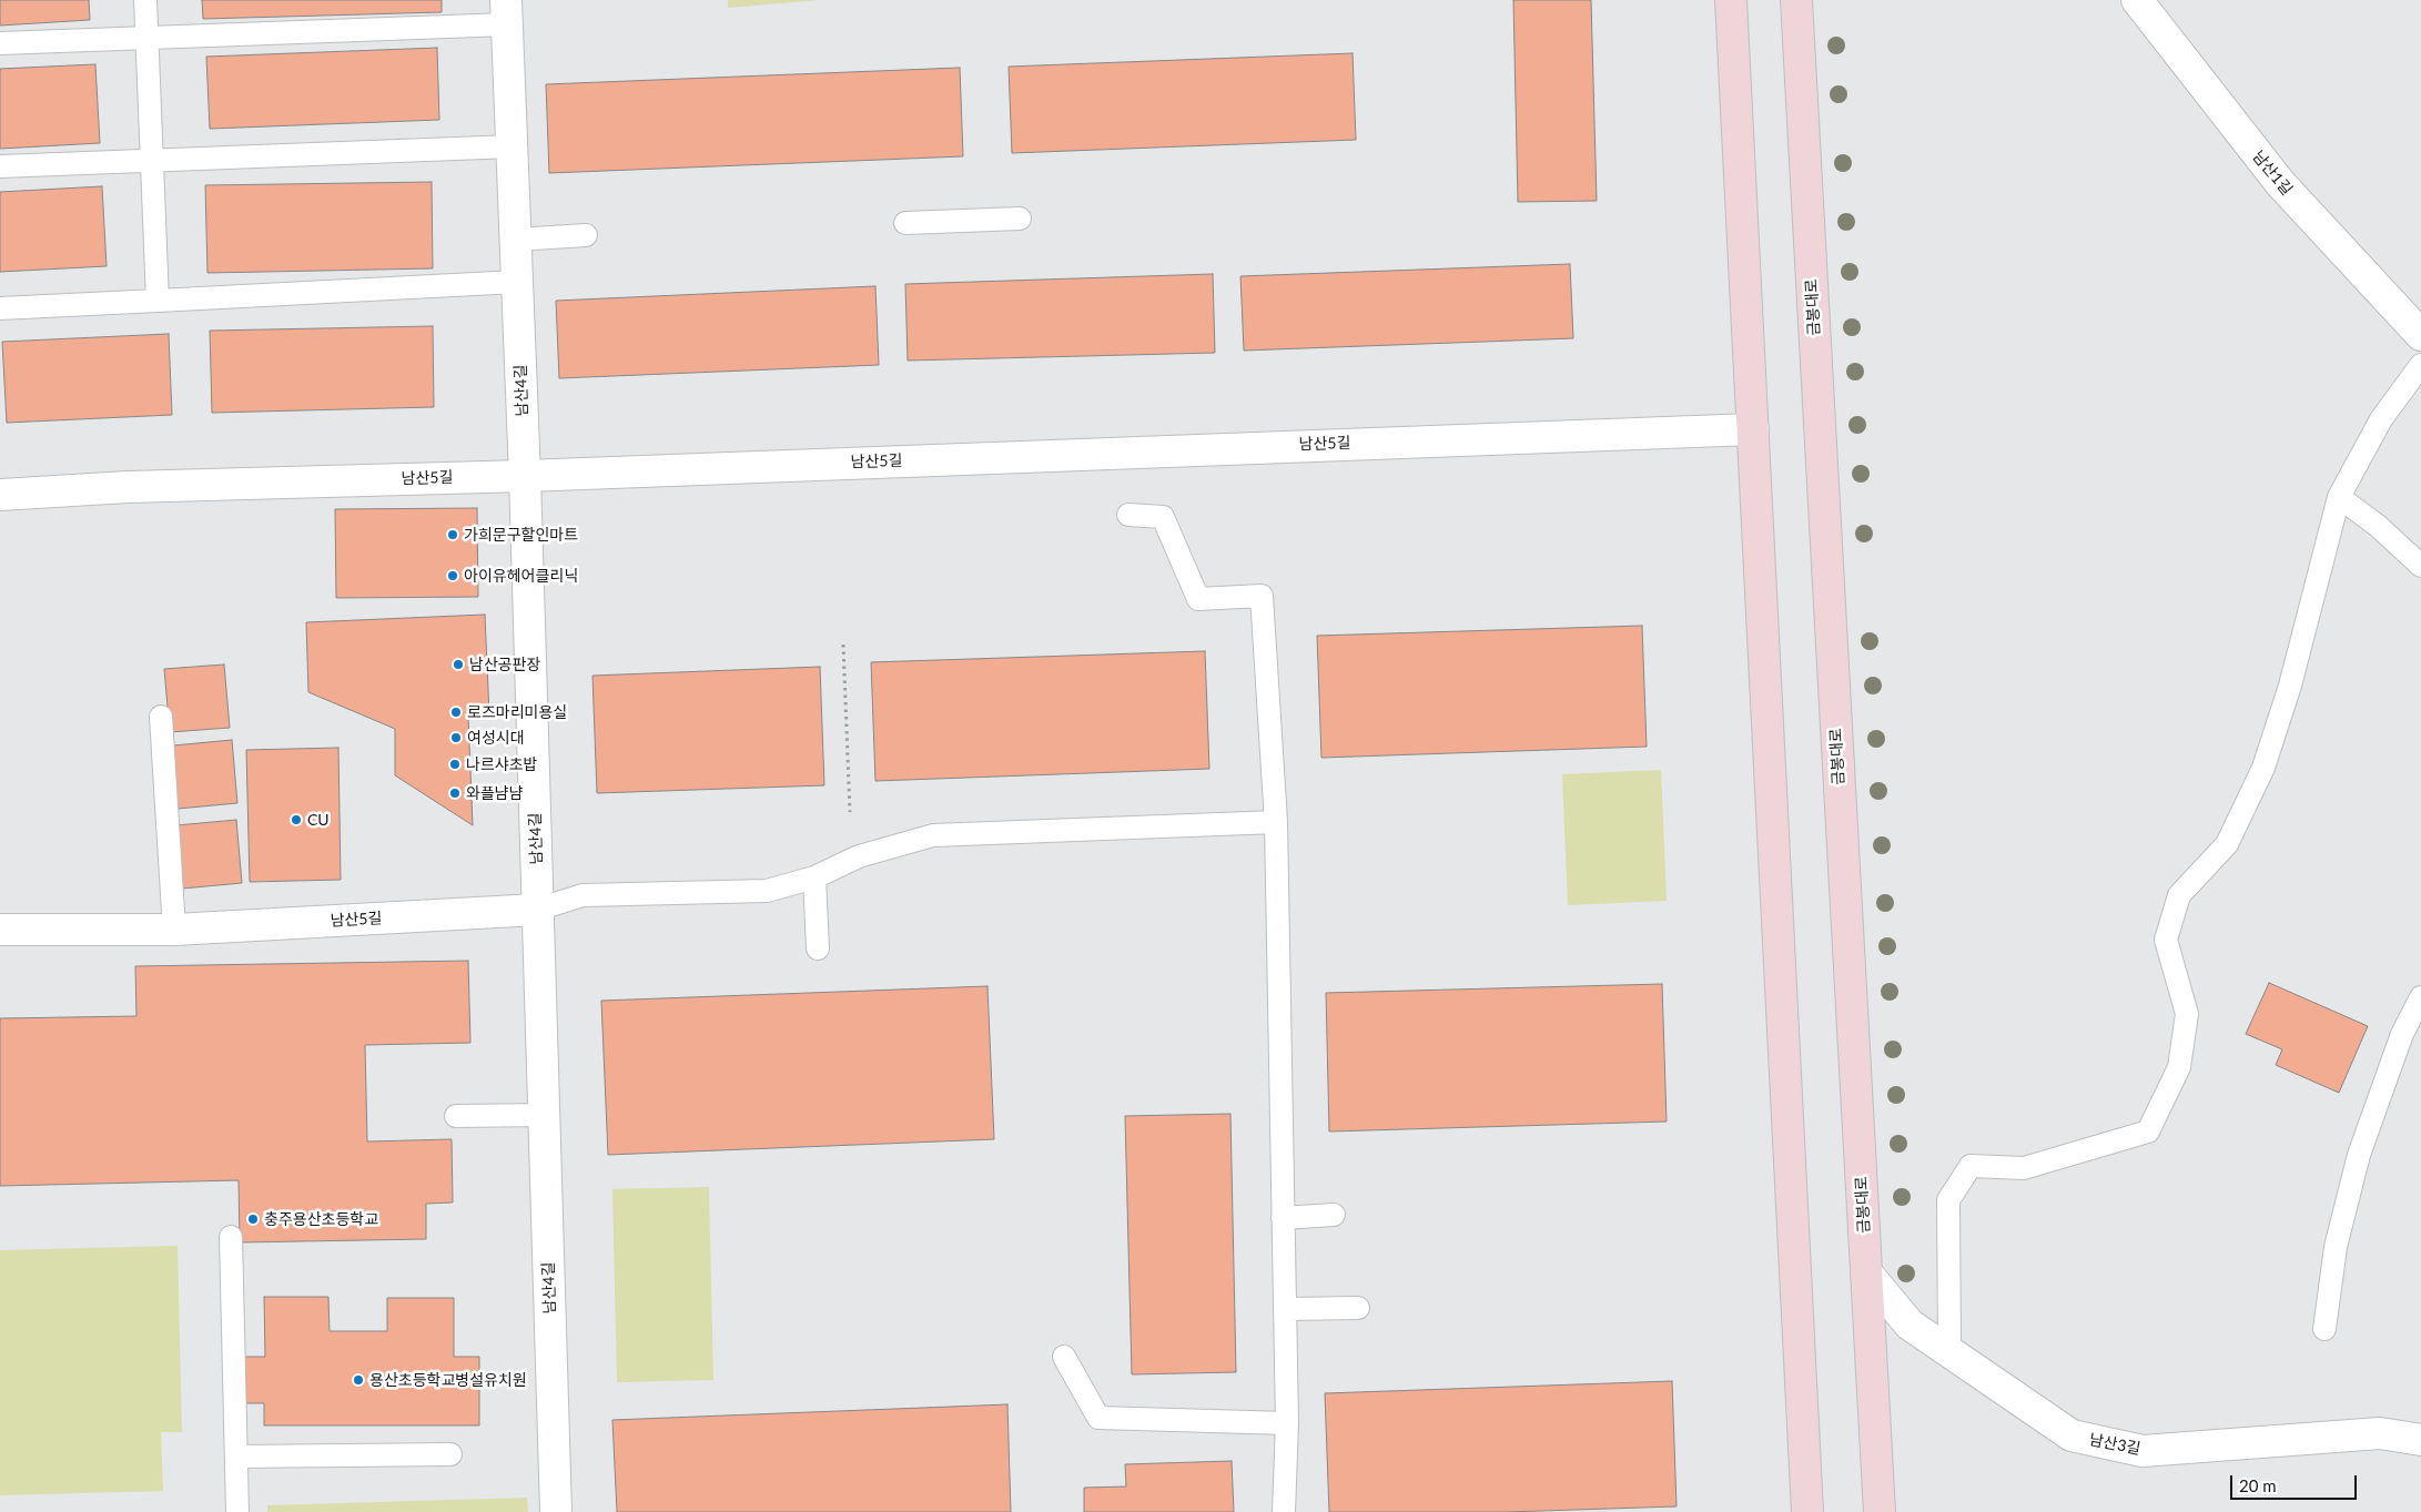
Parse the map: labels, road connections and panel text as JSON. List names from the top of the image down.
{
  "streets": {
    "street": [
      "남산1길",
      "금봉대로",
      "남산4길",
      "남산5길",
      "남산3길"
    ]
  },
  "crossings": [
    ["금봉대로", "남산3길"],
    ["남산4길", "남산5길"]
  ],
  "places": [
    "가희문구할인마트",
    "아이유헤어클리닉",
    "남산공판장",
    "로즈마리미용실",
    "여성시대",
    "나르샤초밥",
    "와플냠냠",
    "CU",
    "충주용산초등학교",
    "용산초등학교병설유치원"
  ],
  "scale_bar": "20 m"
}
